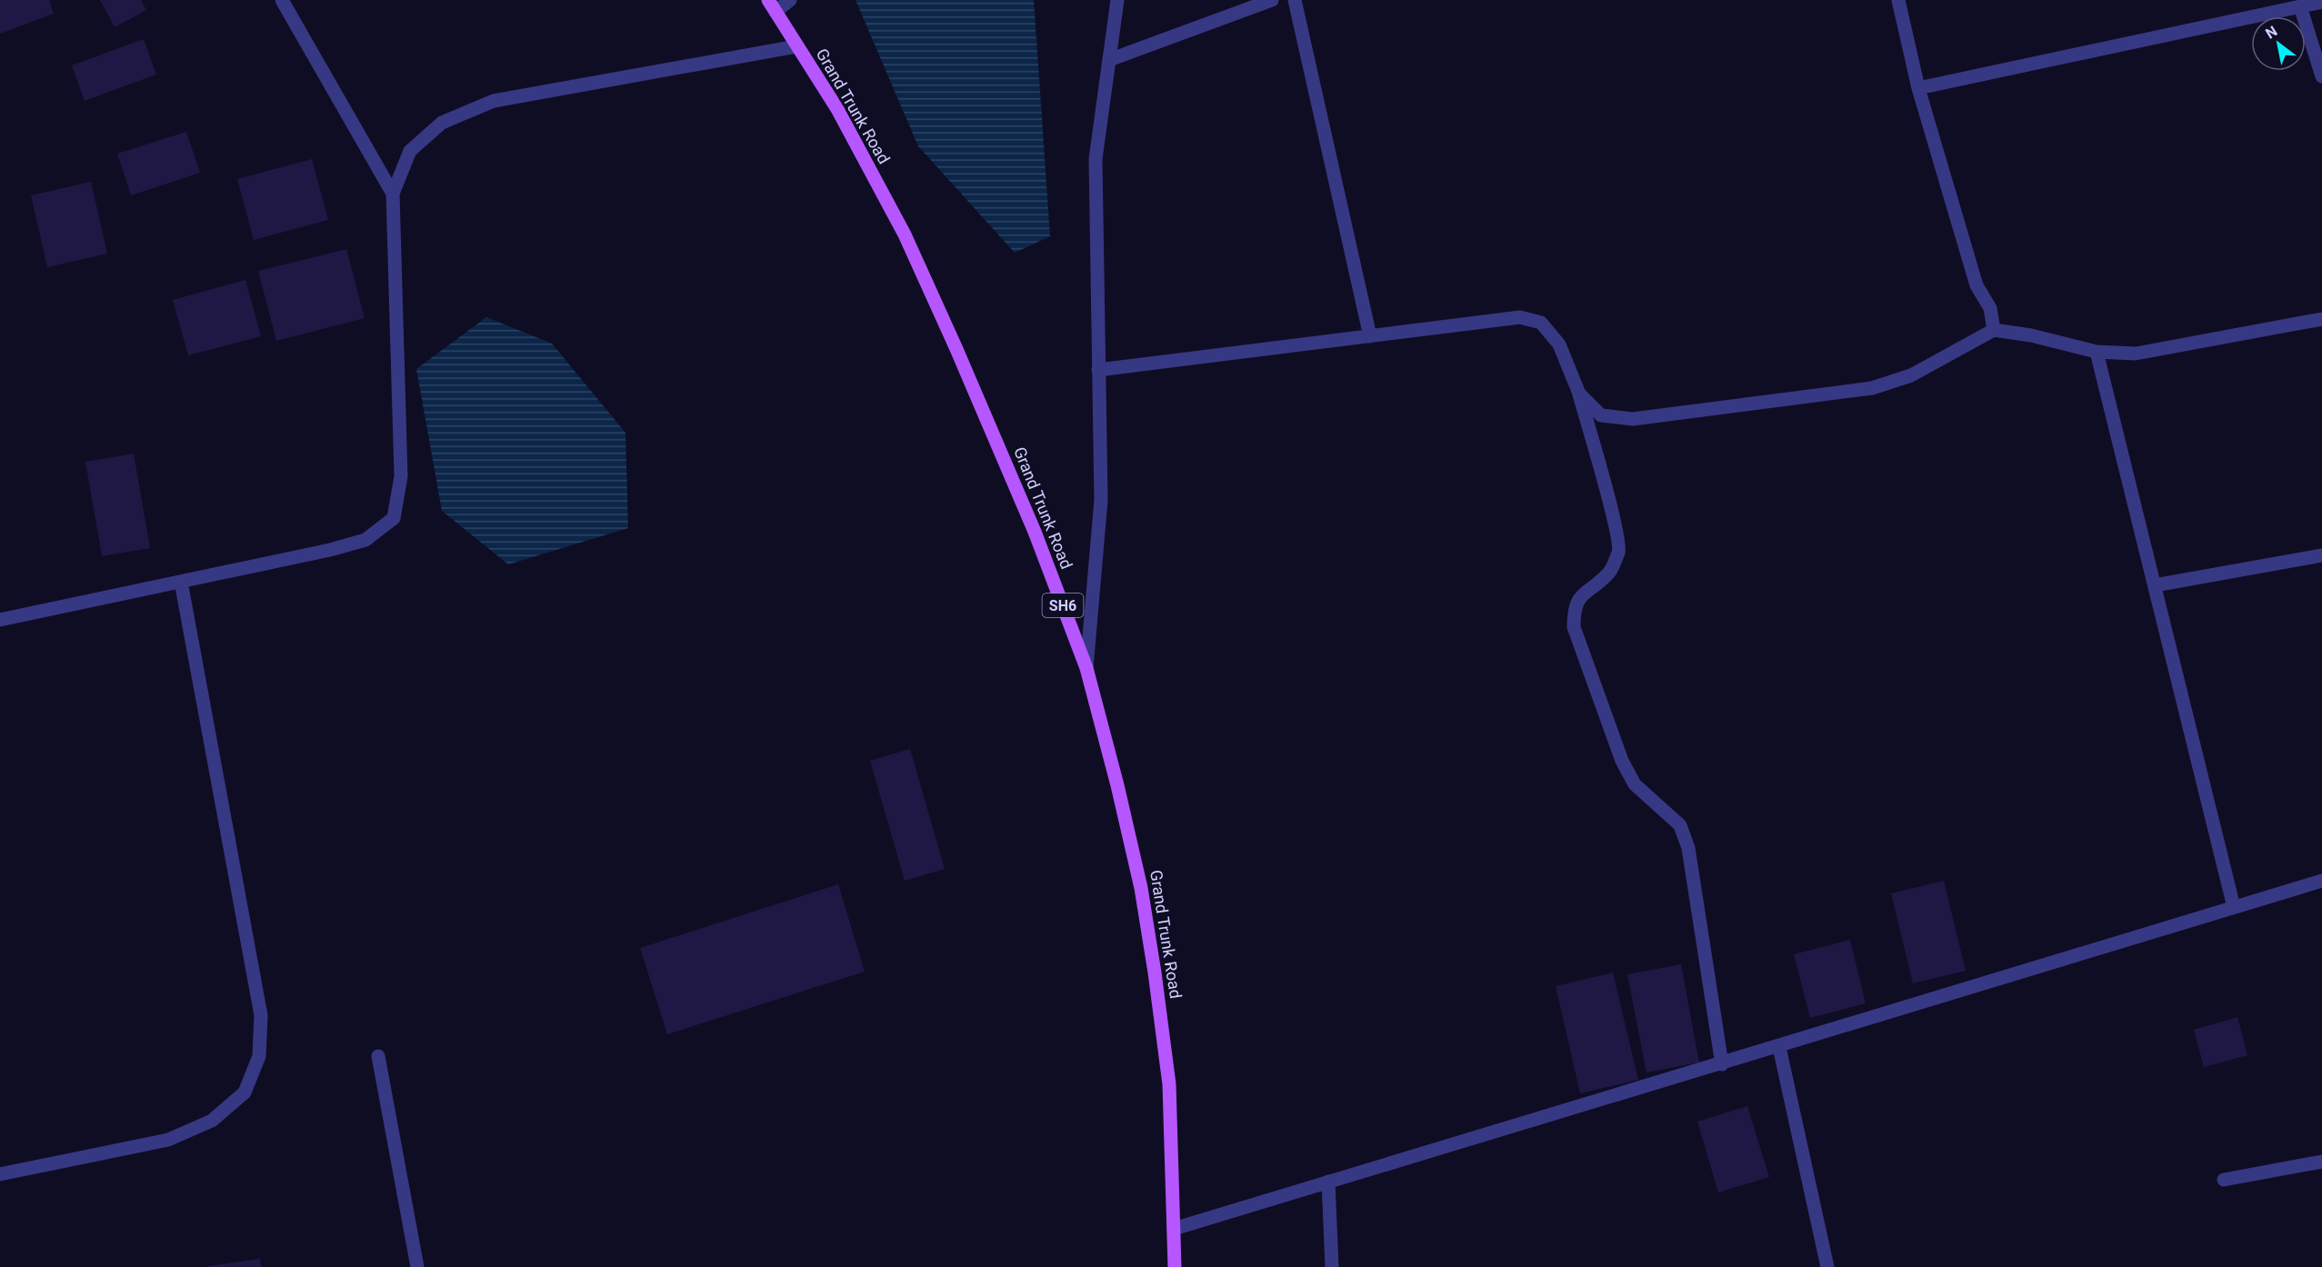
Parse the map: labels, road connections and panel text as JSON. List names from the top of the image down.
{
  "streets": {
    "main road": ["Grand Trunk Road", "SH6"]
  },
  "north": "top left"
}
